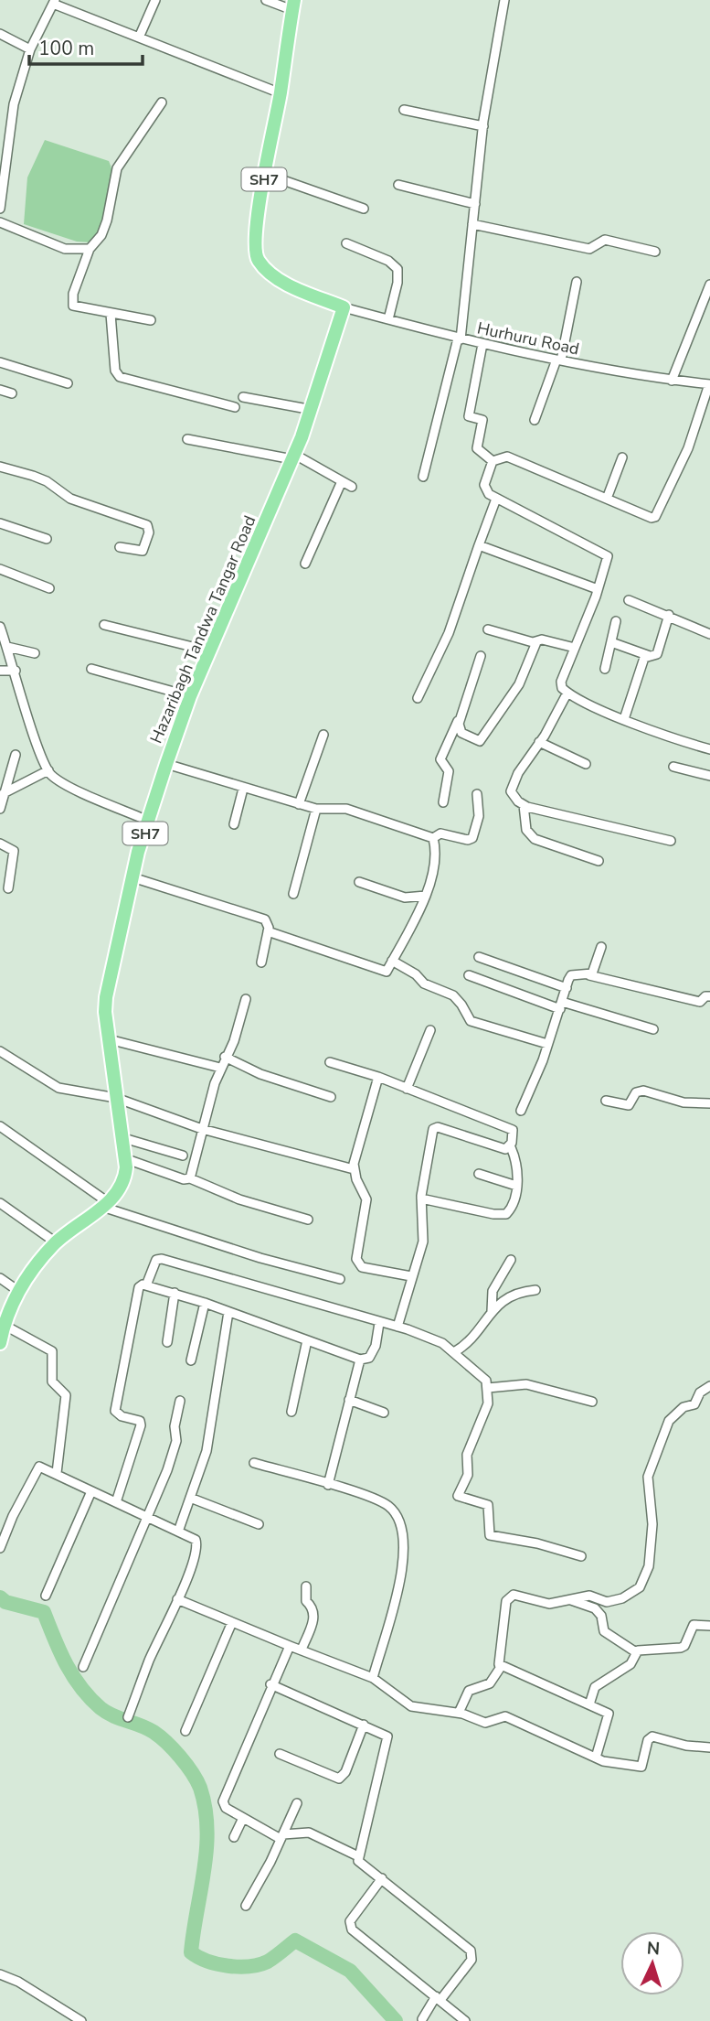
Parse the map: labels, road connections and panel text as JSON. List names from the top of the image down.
{
  "streets": {
    "main road": ["SH7", "Hazaribagh Tandwa Tangar Road"],
    "street": ["Hurhuru Road"]
  },
  "crossings": [
    ["SH7", "Hurhuru Road"],
    ["SH7", "Hazaribagh Tandwa Tangar Road"],
    ["Hurhuru Road", "Hazaribagh Tandwa Tangar Road"]
  ],
  "scale_bar": "100 m",
  "north": "top"
}
